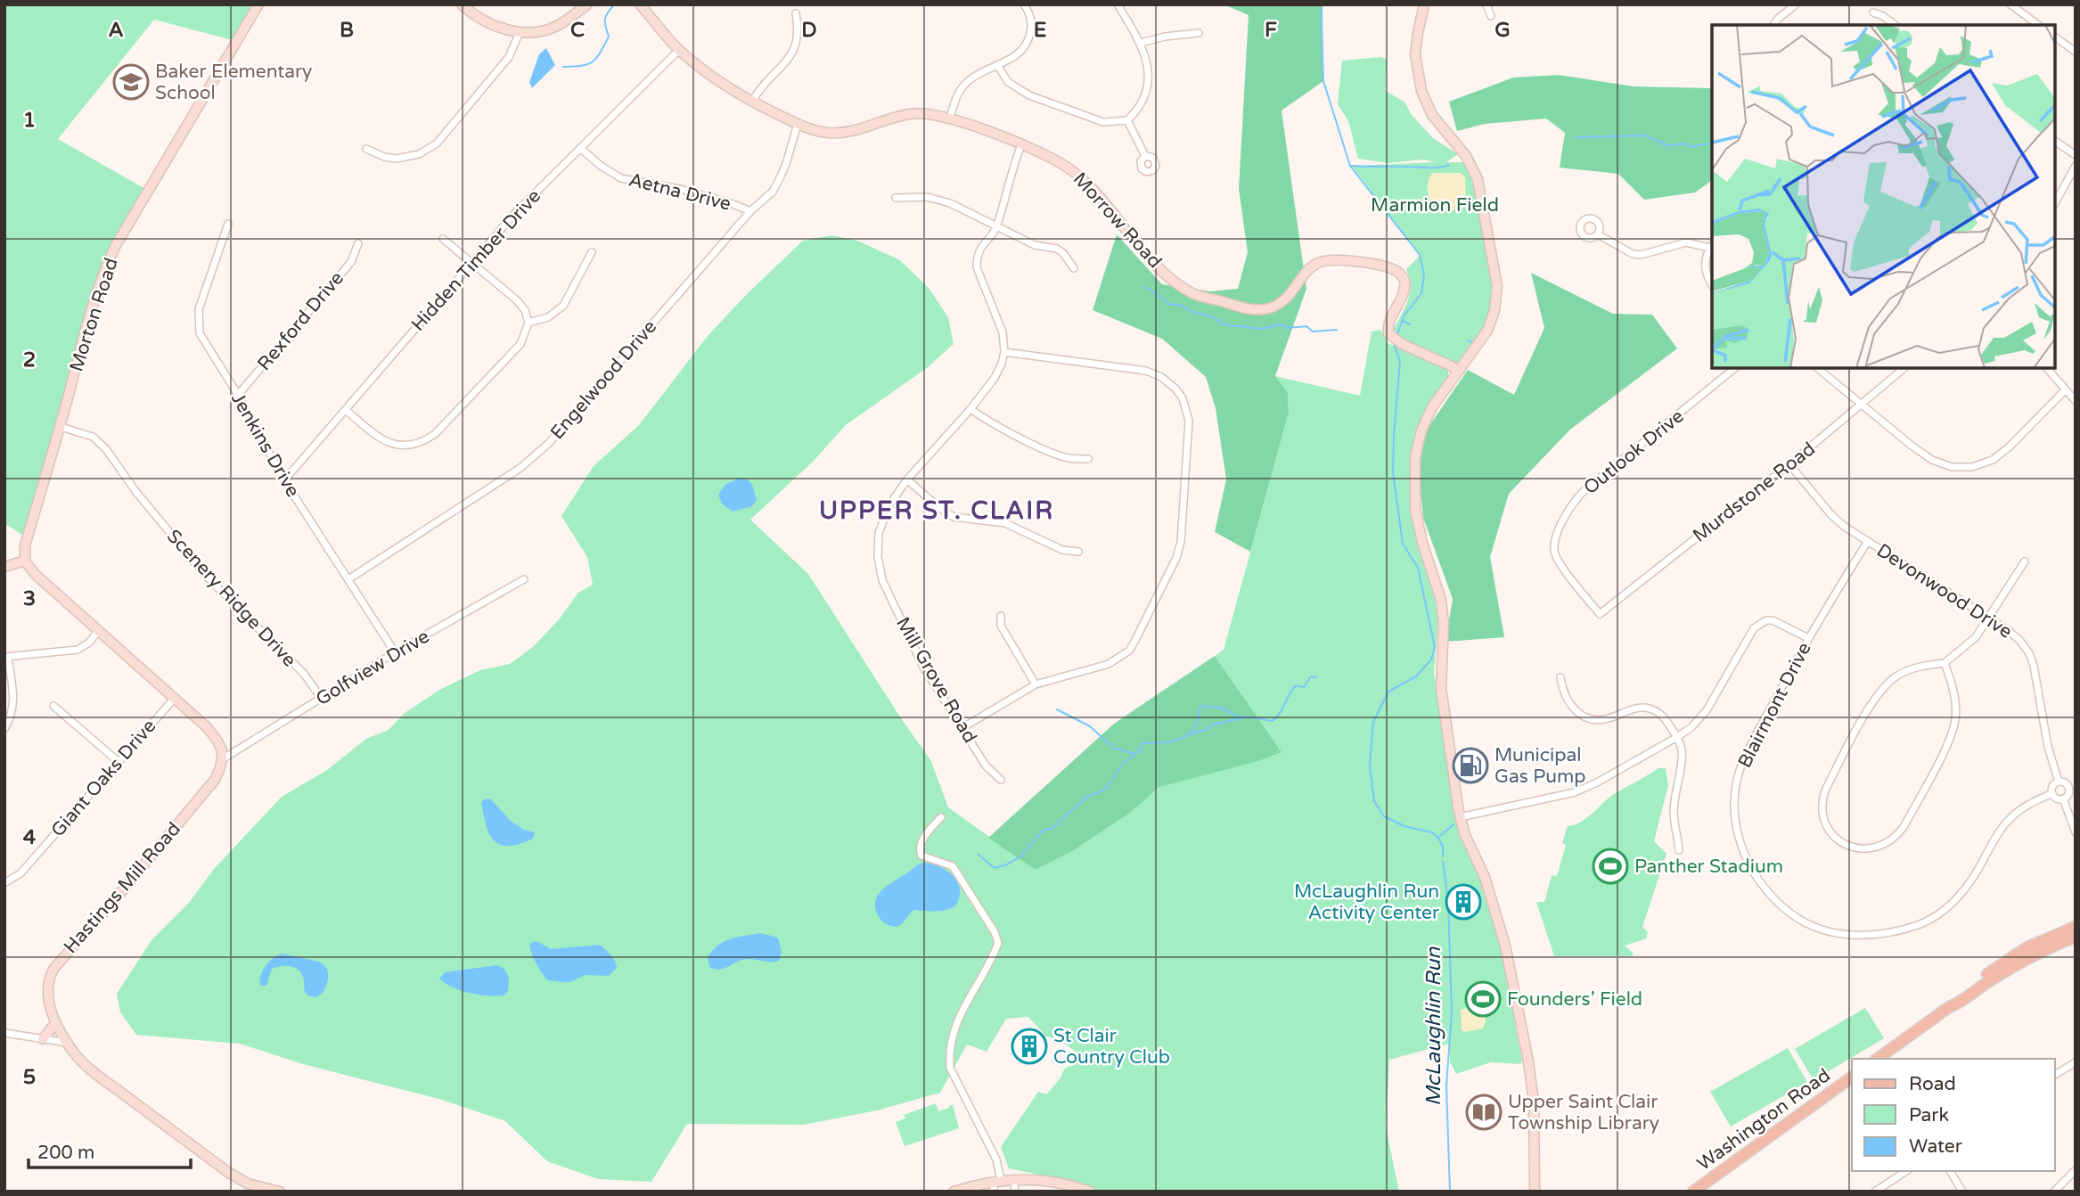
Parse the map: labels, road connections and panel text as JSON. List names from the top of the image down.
{
  "streets": {
    "main road": ["Washington Road"],
    "street": [
      "Aetna Drive",
      "Morrow Road",
      "Hidden Timber Drive",
      "Morton Road",
      "Rexford Drive",
      "Engelwood Drive",
      "Jenkins Drive",
      "Outlook Drive",
      "Murdstone Road",
      "Devonwood Drive",
      "Scenery Ridge Drive",
      "Golfview Drive",
      "Mill Grove Road",
      "Blairmont Drive",
      "Giant Oaks Drive",
      "Hastings Mill Road"
    ]
  },
  "crossings": [
    ["Aetna Drive", "Hidden Timber Drive"],
    ["Aetna Drive", "Engelwood Drive"],
    ["Morrow Road", "Hidden Timber Drive"],
    ["Morrow Road", "Engelwood Drive"],
    ["Hidden Timber Drive", "Jenkins Drive"],
    ["Morton Road", "Scenery Ridge Drive"],
    ["Rexford Drive", "Jenkins Drive"],
    ["Engelwood Drive", "Jenkins Drive"],
    ["Jenkins Drive", "Golfview Drive"],
    ["Outlook Drive", "Murdstone Road"],
    ["Murdstone Road", "Devonwood Drive"],
    ["Devonwood Drive", "Blairmont Drive"],
    ["Scenery Ridge Drive", "Golfview Drive"],
    ["Golfview Drive", "Hastings Mill Road"]
  ],
  "districts": ["UPPER ST. CLAIR"],
  "water": ["McLaughlin Run"],
  "parks": ["Marmion Field"],
  "places": {
    "school or university": ["Baker Elementary School"],
    "fuel station": ["Municipal Gas Pump"],
    "sports": ["Panther Stadium", "Founders’ Field"],
    "building": ["McLaughlin Run Activity Center", "St Clair Country Club"],
    "library": ["Upper Saint Clair Township Library"]
  },
  "legend": ["Road", "Park", "Water"],
  "scale_bar": "200 m",
  "grid": {
    "columns": [
      "A",
      "B",
      "C",
      "D",
      "E",
      "F",
      "G"
    ],
    "rows": [
      "1",
      "2",
      "3",
      "4",
      "5"
    ]
  }
}
